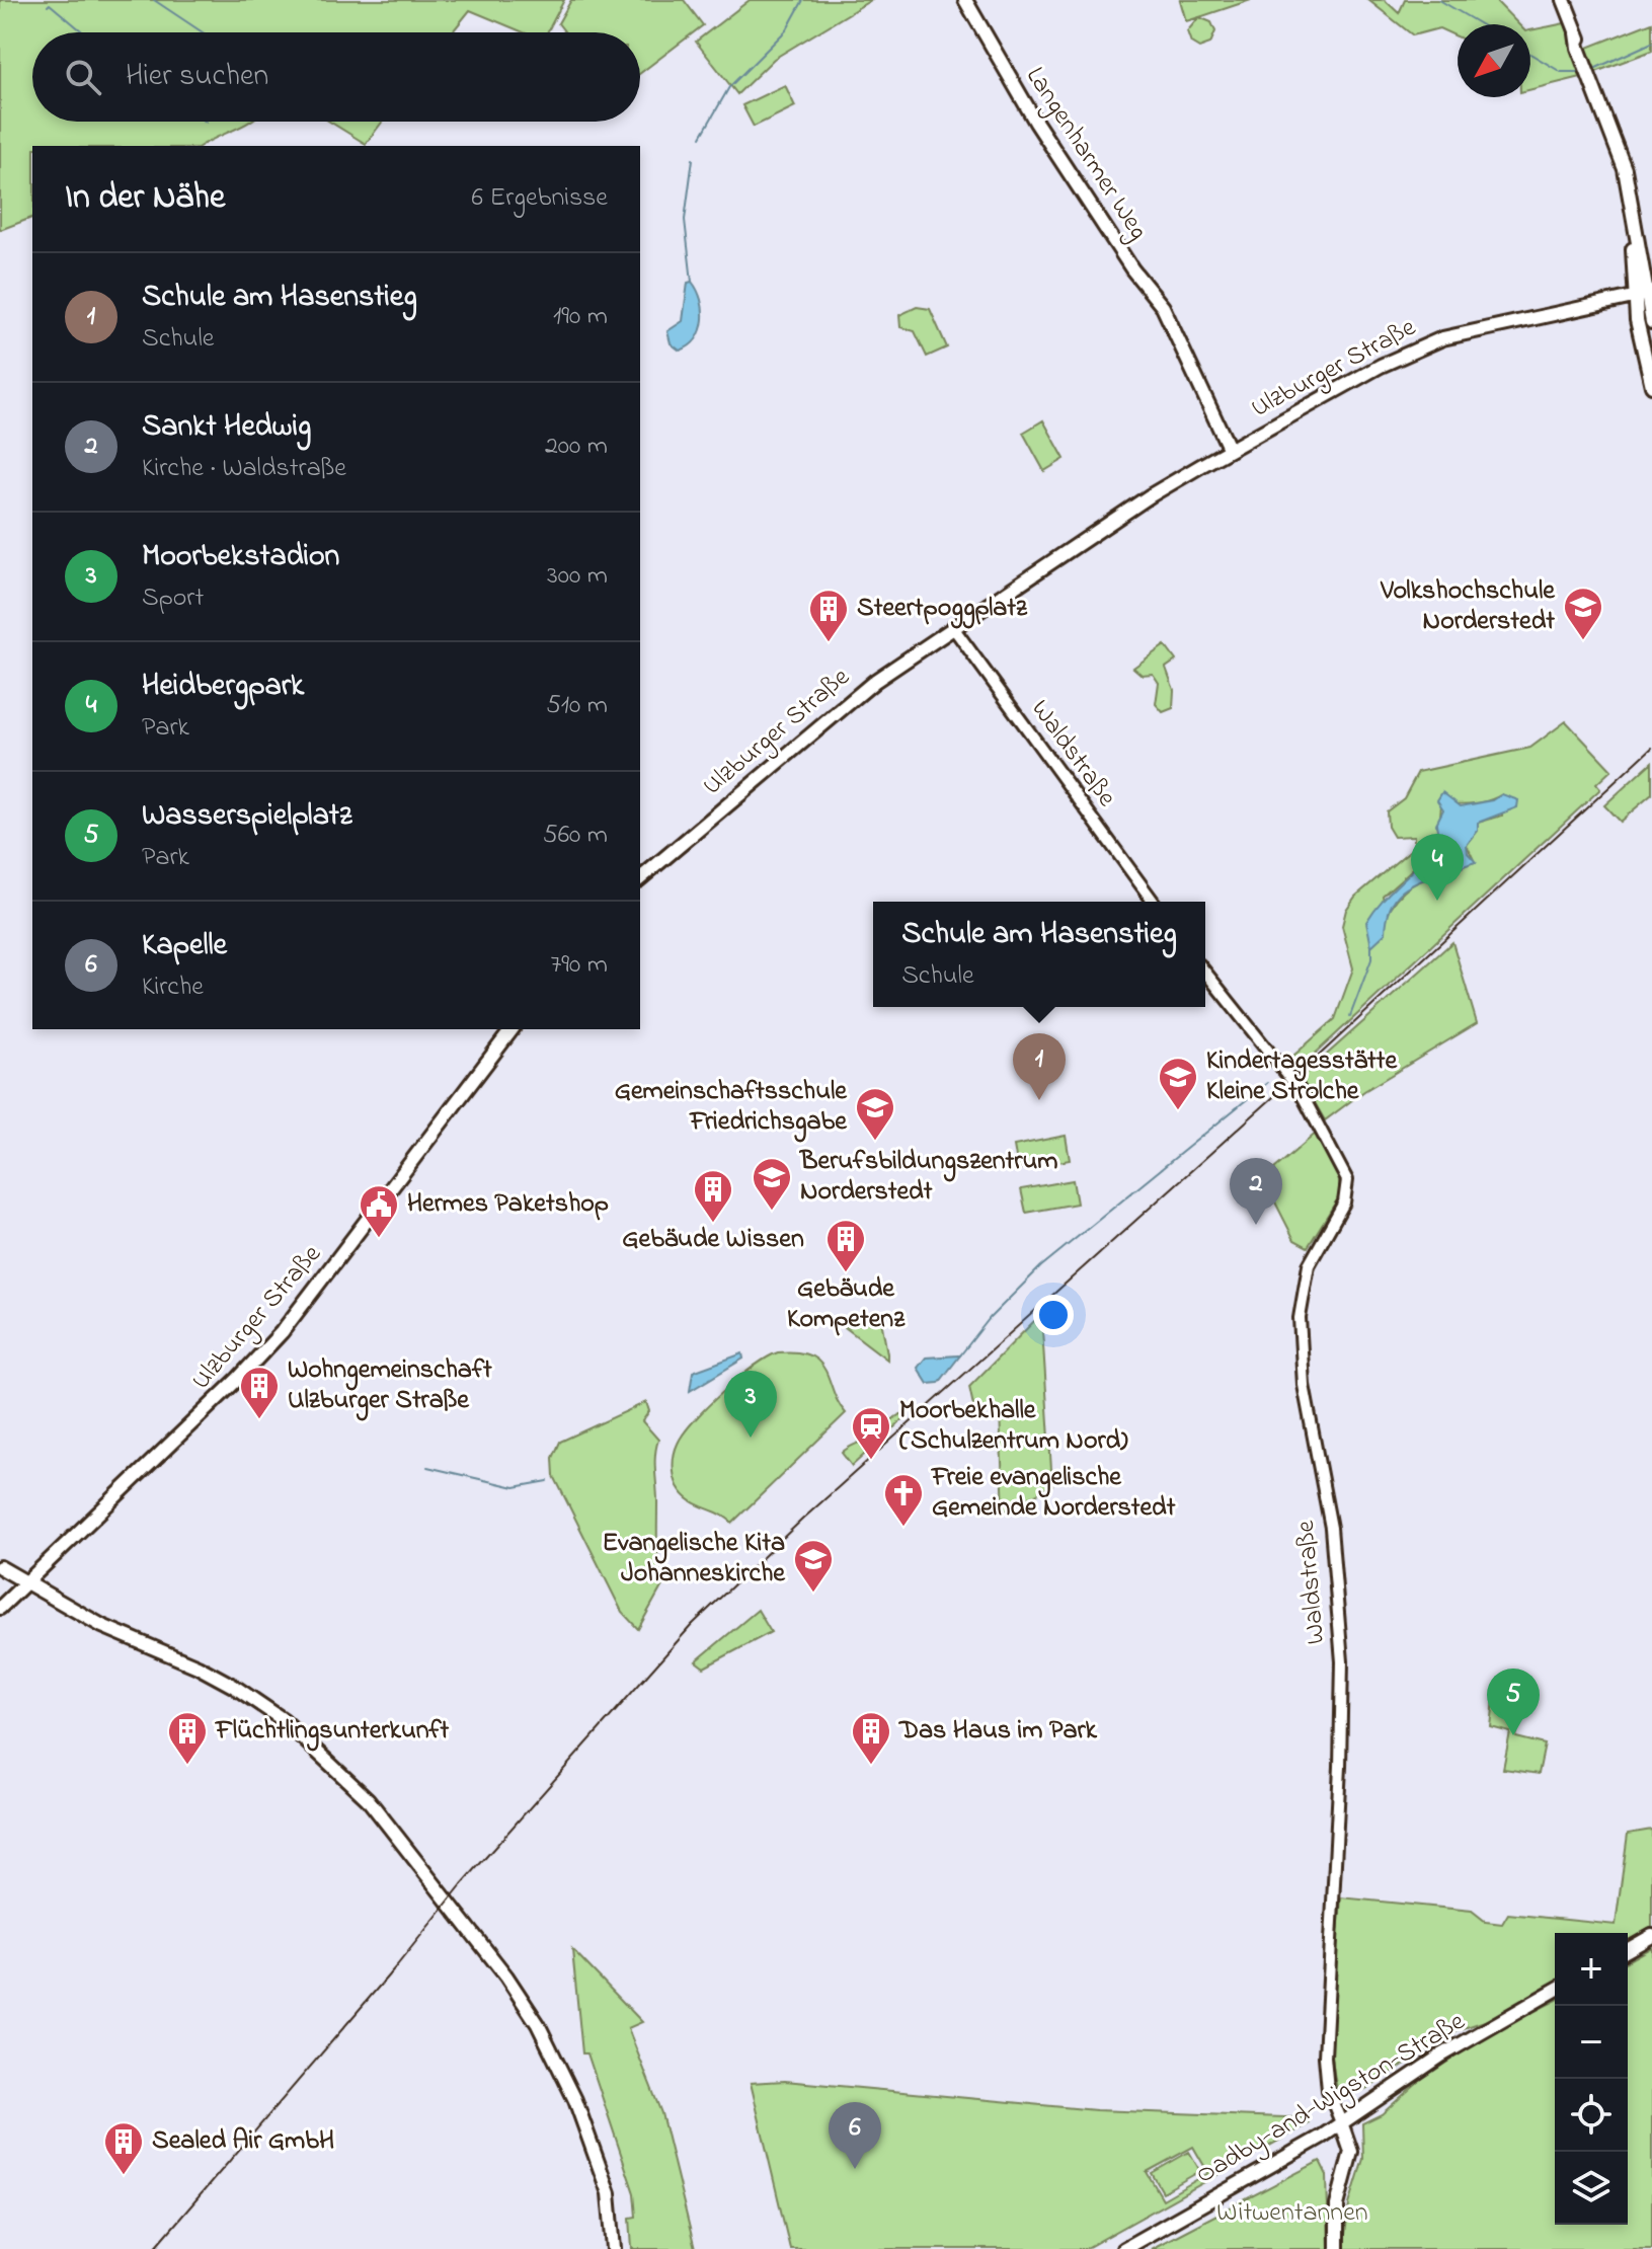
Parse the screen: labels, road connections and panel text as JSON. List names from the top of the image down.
{
  "streets": {
    "main road": [
      "Langenharmer Weg",
      "Ulzburger Straße",
      "Waldstraße",
      "Oadby-and-Wigston-Straße"
    ]
  },
  "crossings": [
    ["Langenharmer Weg", "Ulzburger Straße"],
    ["Ulzburger Straße", "Waldstraße"],
    ["Waldstraße", "Oadby-and-Wigston-Straße"]
  ],
  "parks": ["Witwentannen"],
  "places": {
    "school or university": [
      "Volkshochschule Norderstedt",
      "Kindertagesstätte Kleine Strolche",
      "Gemeinschaftsschule Friedrichsgabe",
      "Berufsbildungszentrum Norderstedt",
      "Evangelische Kita Johanneskirche"
    ],
    "building": [
      "Steertpoggplatz",
      "Gebäude Wissen",
      "Gebäude Kompetenz",
      "Wohngemeinschaft Ulzburger Straße",
      "Flüchtlingsunterkunft",
      "Das Haus im Park",
      "Sealed Air GmbH"
    ],
    "public building": ["Hermes Paketshop"],
    "station": ["Moorbekhalle (Schulzentrum Nord)"],
    "church": ["Freie evangelische Gemeinde Norderstedt"]
  },
  "north": "bottom left",
  "page": {
    "search": "Hier suchen",
    "heading": ["In der Nähe", "6 Ergebnisse"],
    "list": [
      {
        "mark": "1",
        "name": "Schule am Hasenstieg",
        "note": "Schule",
        "value": "190 m"
      },
      {
        "mark": "2",
        "name": "Sankt Hedwig",
        "note": "Kirche · Waldstraße",
        "value": "200 m"
      },
      {
        "mark": "3",
        "name": "Moorbekstadion",
        "note": "Sport",
        "value": "300 m"
      },
      {
        "mark": "4",
        "name": "Heidbergpark",
        "note": "Park",
        "value": "510 m"
      },
      {
        "mark": "5",
        "name": "Wasserspielplatz",
        "note": "Park",
        "value": "560 m"
      },
      {
        "mark": "6",
        "name": "Kapelle",
        "note": "Kirche",
        "value": "790 m"
      }
    ],
    "pins": [
      "4",
      "1",
      "2",
      "3",
      "5",
      "6"
    ],
    "popup": ["Schule am Hasenstieg", "Schule"],
    "map_buttons": ["+", "−"]
  }
}
